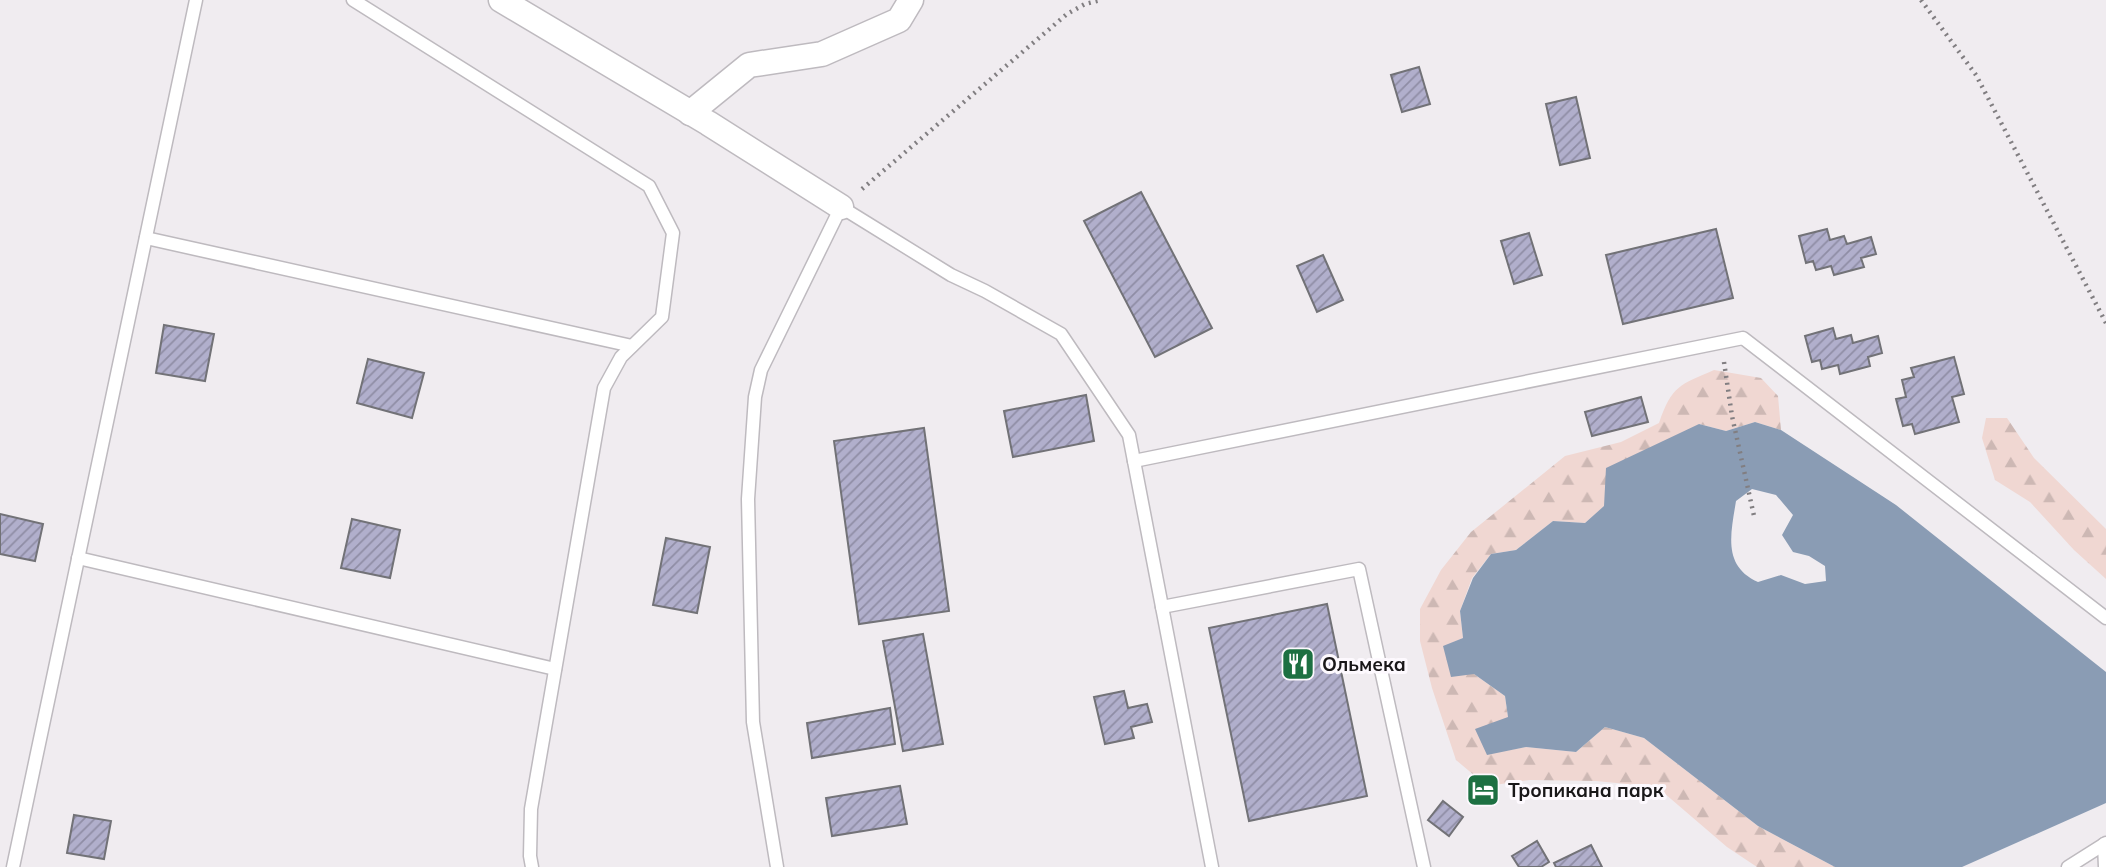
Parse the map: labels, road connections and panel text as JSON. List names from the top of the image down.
{
  "places": {
    "restaurant": ["Ольмека"],
    "hotel": ["Тропикана парк"]
  }
}
